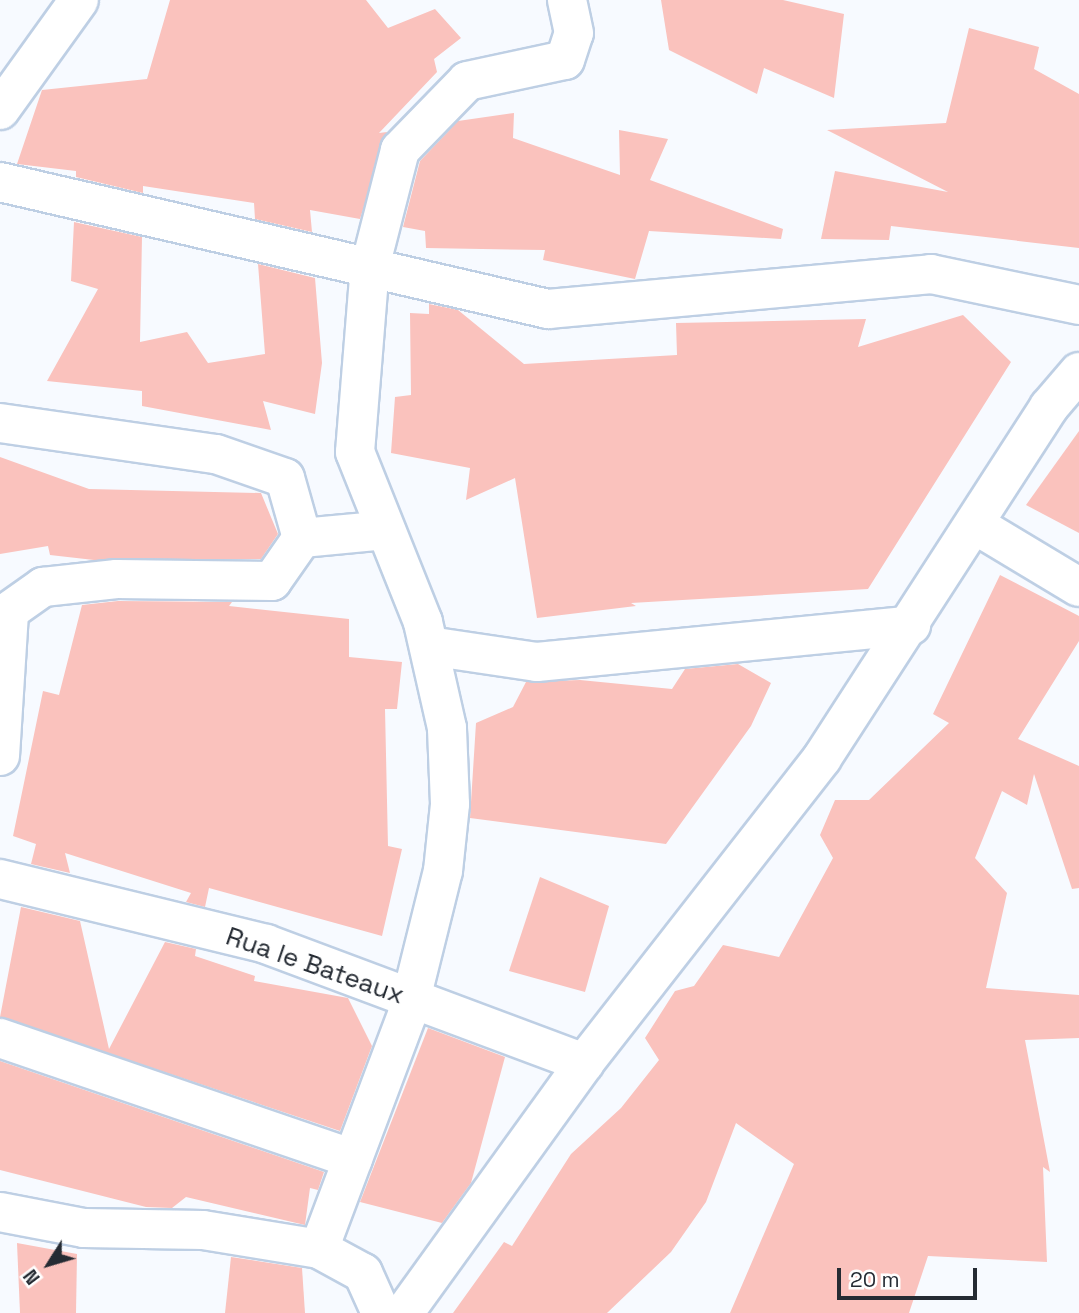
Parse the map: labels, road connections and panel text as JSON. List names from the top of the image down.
{
  "streets": {
    "street": ["Rua le Bateaux"]
  },
  "scale_bar": "20 m",
  "north": "bottom left"
}
